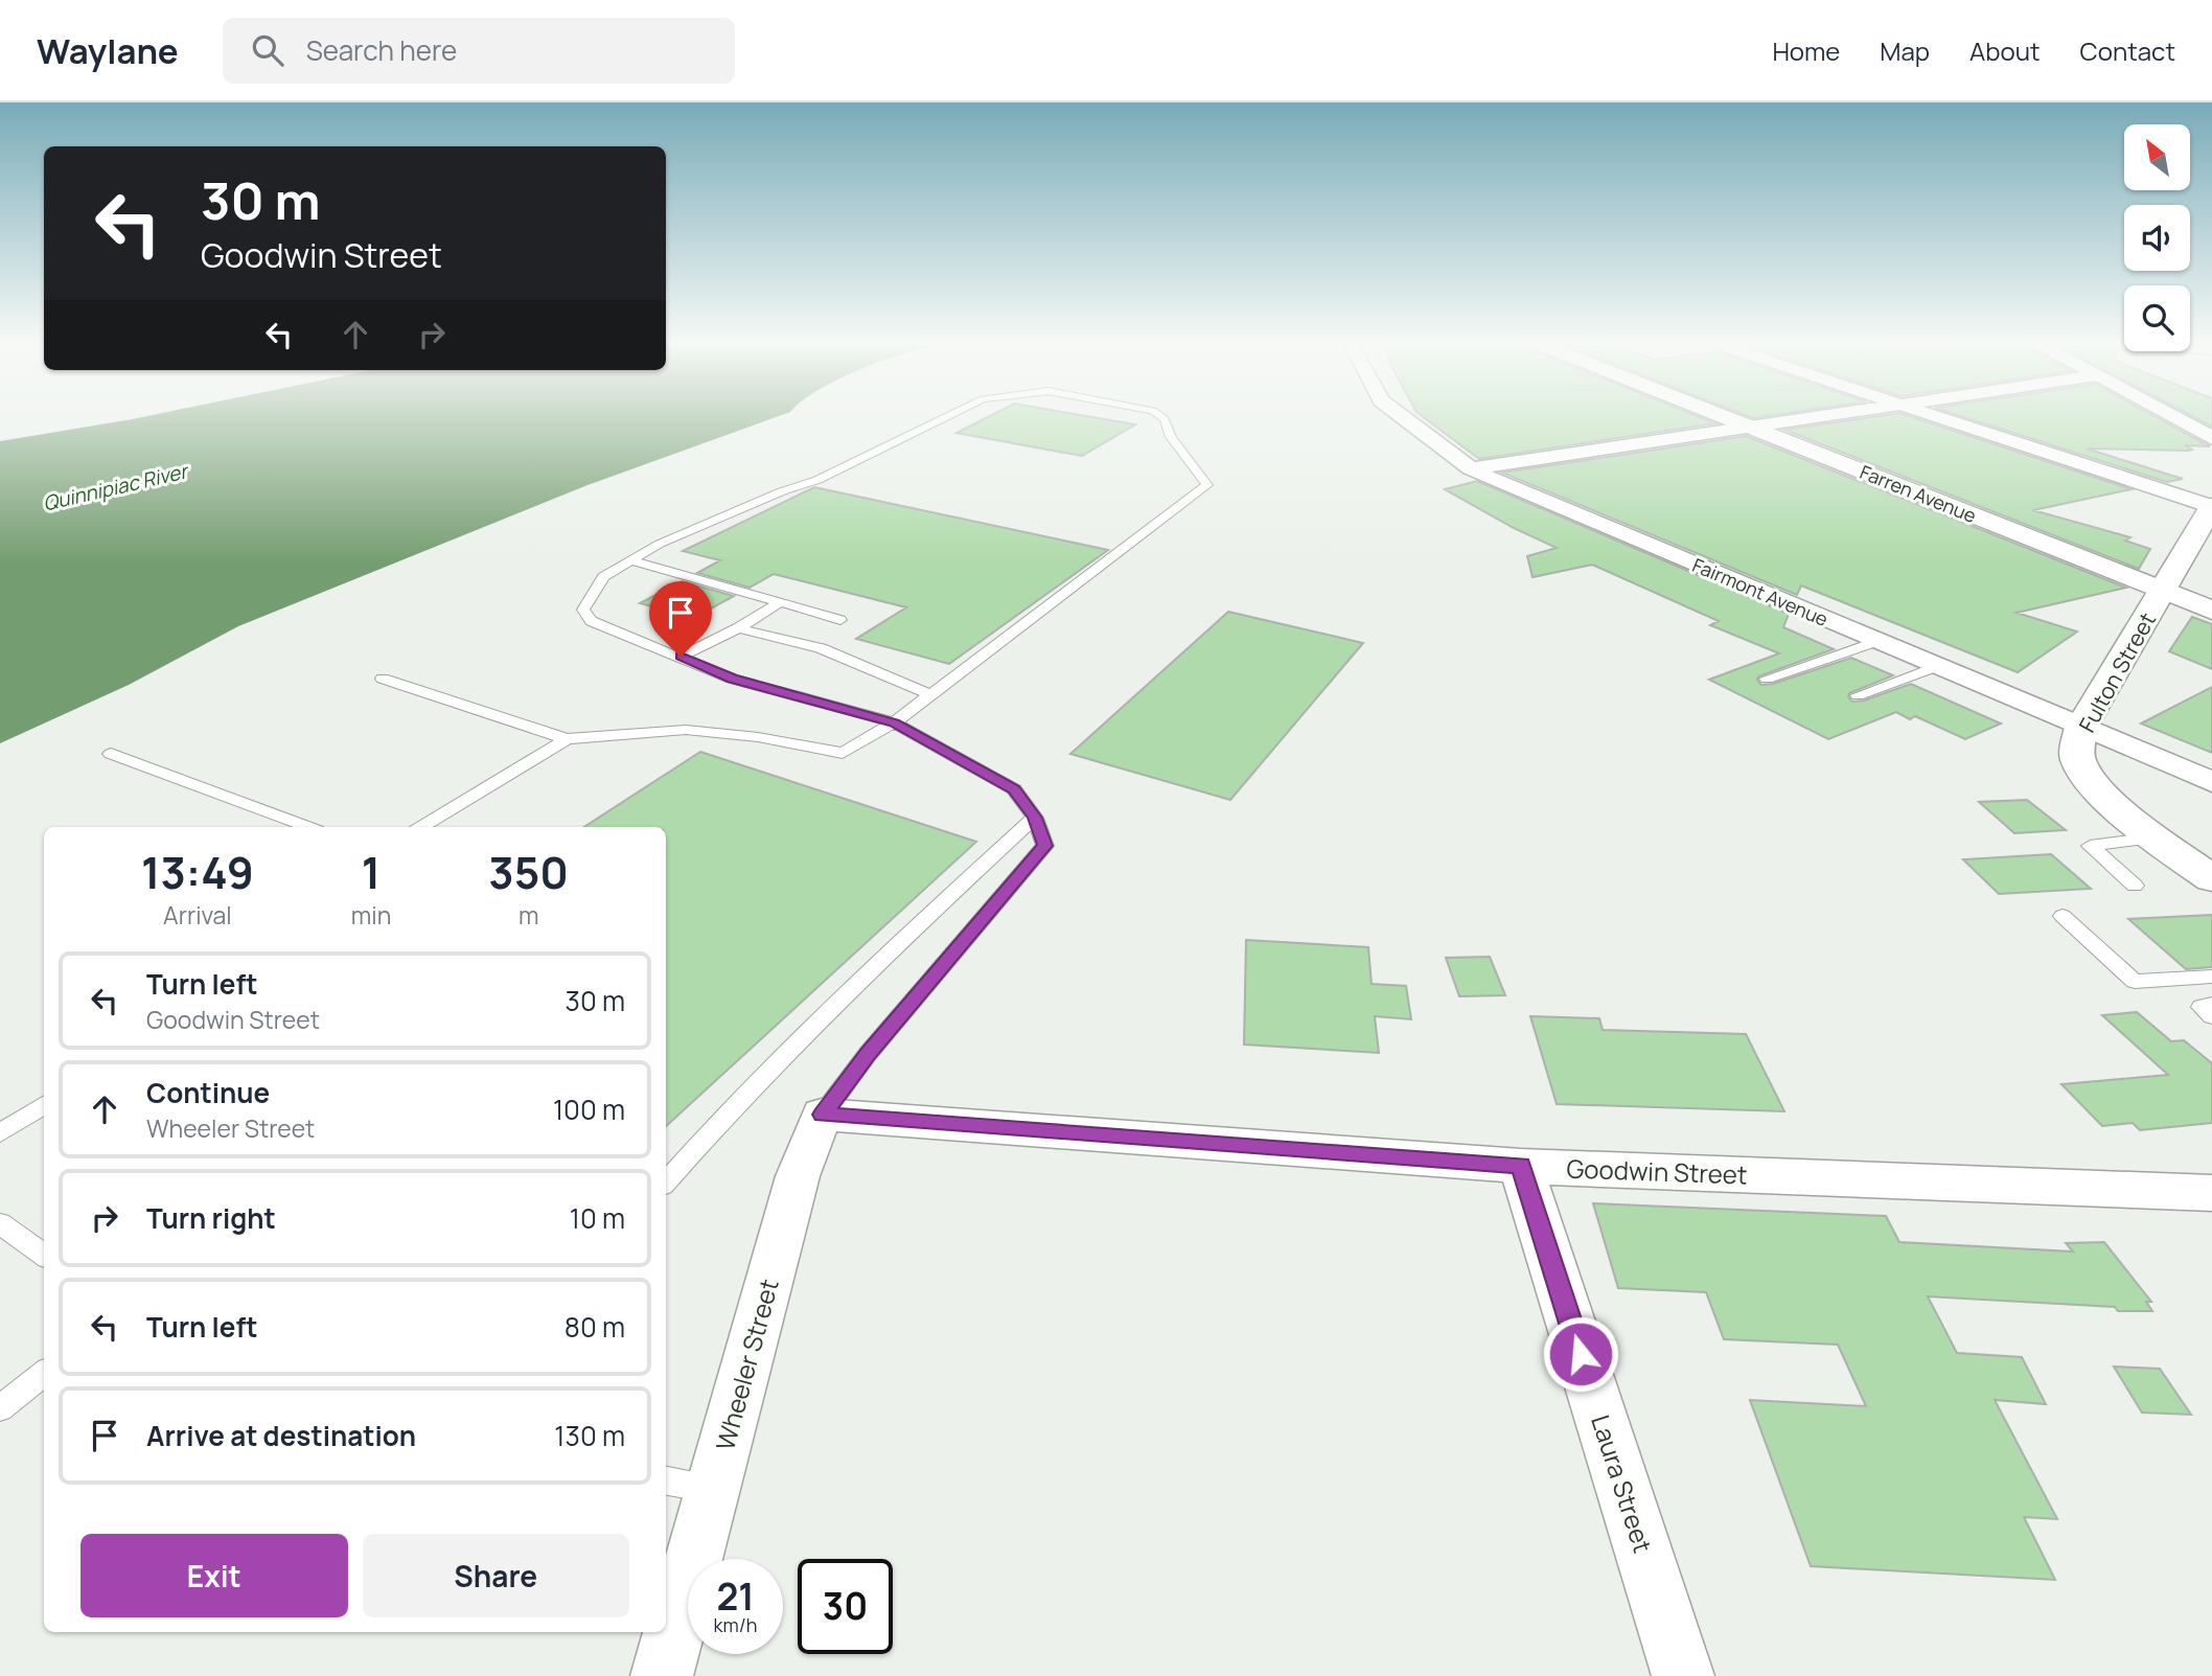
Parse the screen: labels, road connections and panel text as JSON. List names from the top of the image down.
{
  "streets": {
    "main road": ["Farren Avenue", "Fulton Street"],
    "street": [
      "Fairmont Avenue",
      "Goodwin Street",
      "Wheeler Street",
      "Laura Street"
    ]
  },
  "crossings": [
    ["Farren Avenue", "Fulton Street"],
    ["Fairmont Avenue", "Fulton Street"],
    ["Goodwin Street", "Wheeler Street"],
    ["Goodwin Street", "Laura Street"]
  ],
  "water": ["Quinnipiac River"],
  "north": "top left",
  "page": {
    "header": "Waylane",
    "search": "Search here",
    "nav": [
      "Home",
      "Map",
      "About",
      "Contact"
    ],
    "turn": ["30 m", "Goodwin Street"],
    "eta": [
      "13:49",
      "Arrival",
      "1",
      "min",
      "350",
      "m"
    ],
    "list": [
      {
        "name": "Turn left",
        "note": "Goodwin Street",
        "value": "30 m"
      },
      {
        "name": "Continue",
        "note": "Wheeler Street",
        "value": "100 m"
      },
      {
        "name": "Turn right",
        "value": "10 m"
      },
      {
        "name": "Turn left",
        "value": "80 m"
      },
      {
        "name": "Arrive at destination",
        "value": "130 m"
      }
    ],
    "buttons": ["Exit", "Share"],
    "speed": "21 km/h",
    "limit": "30"
  }
}
